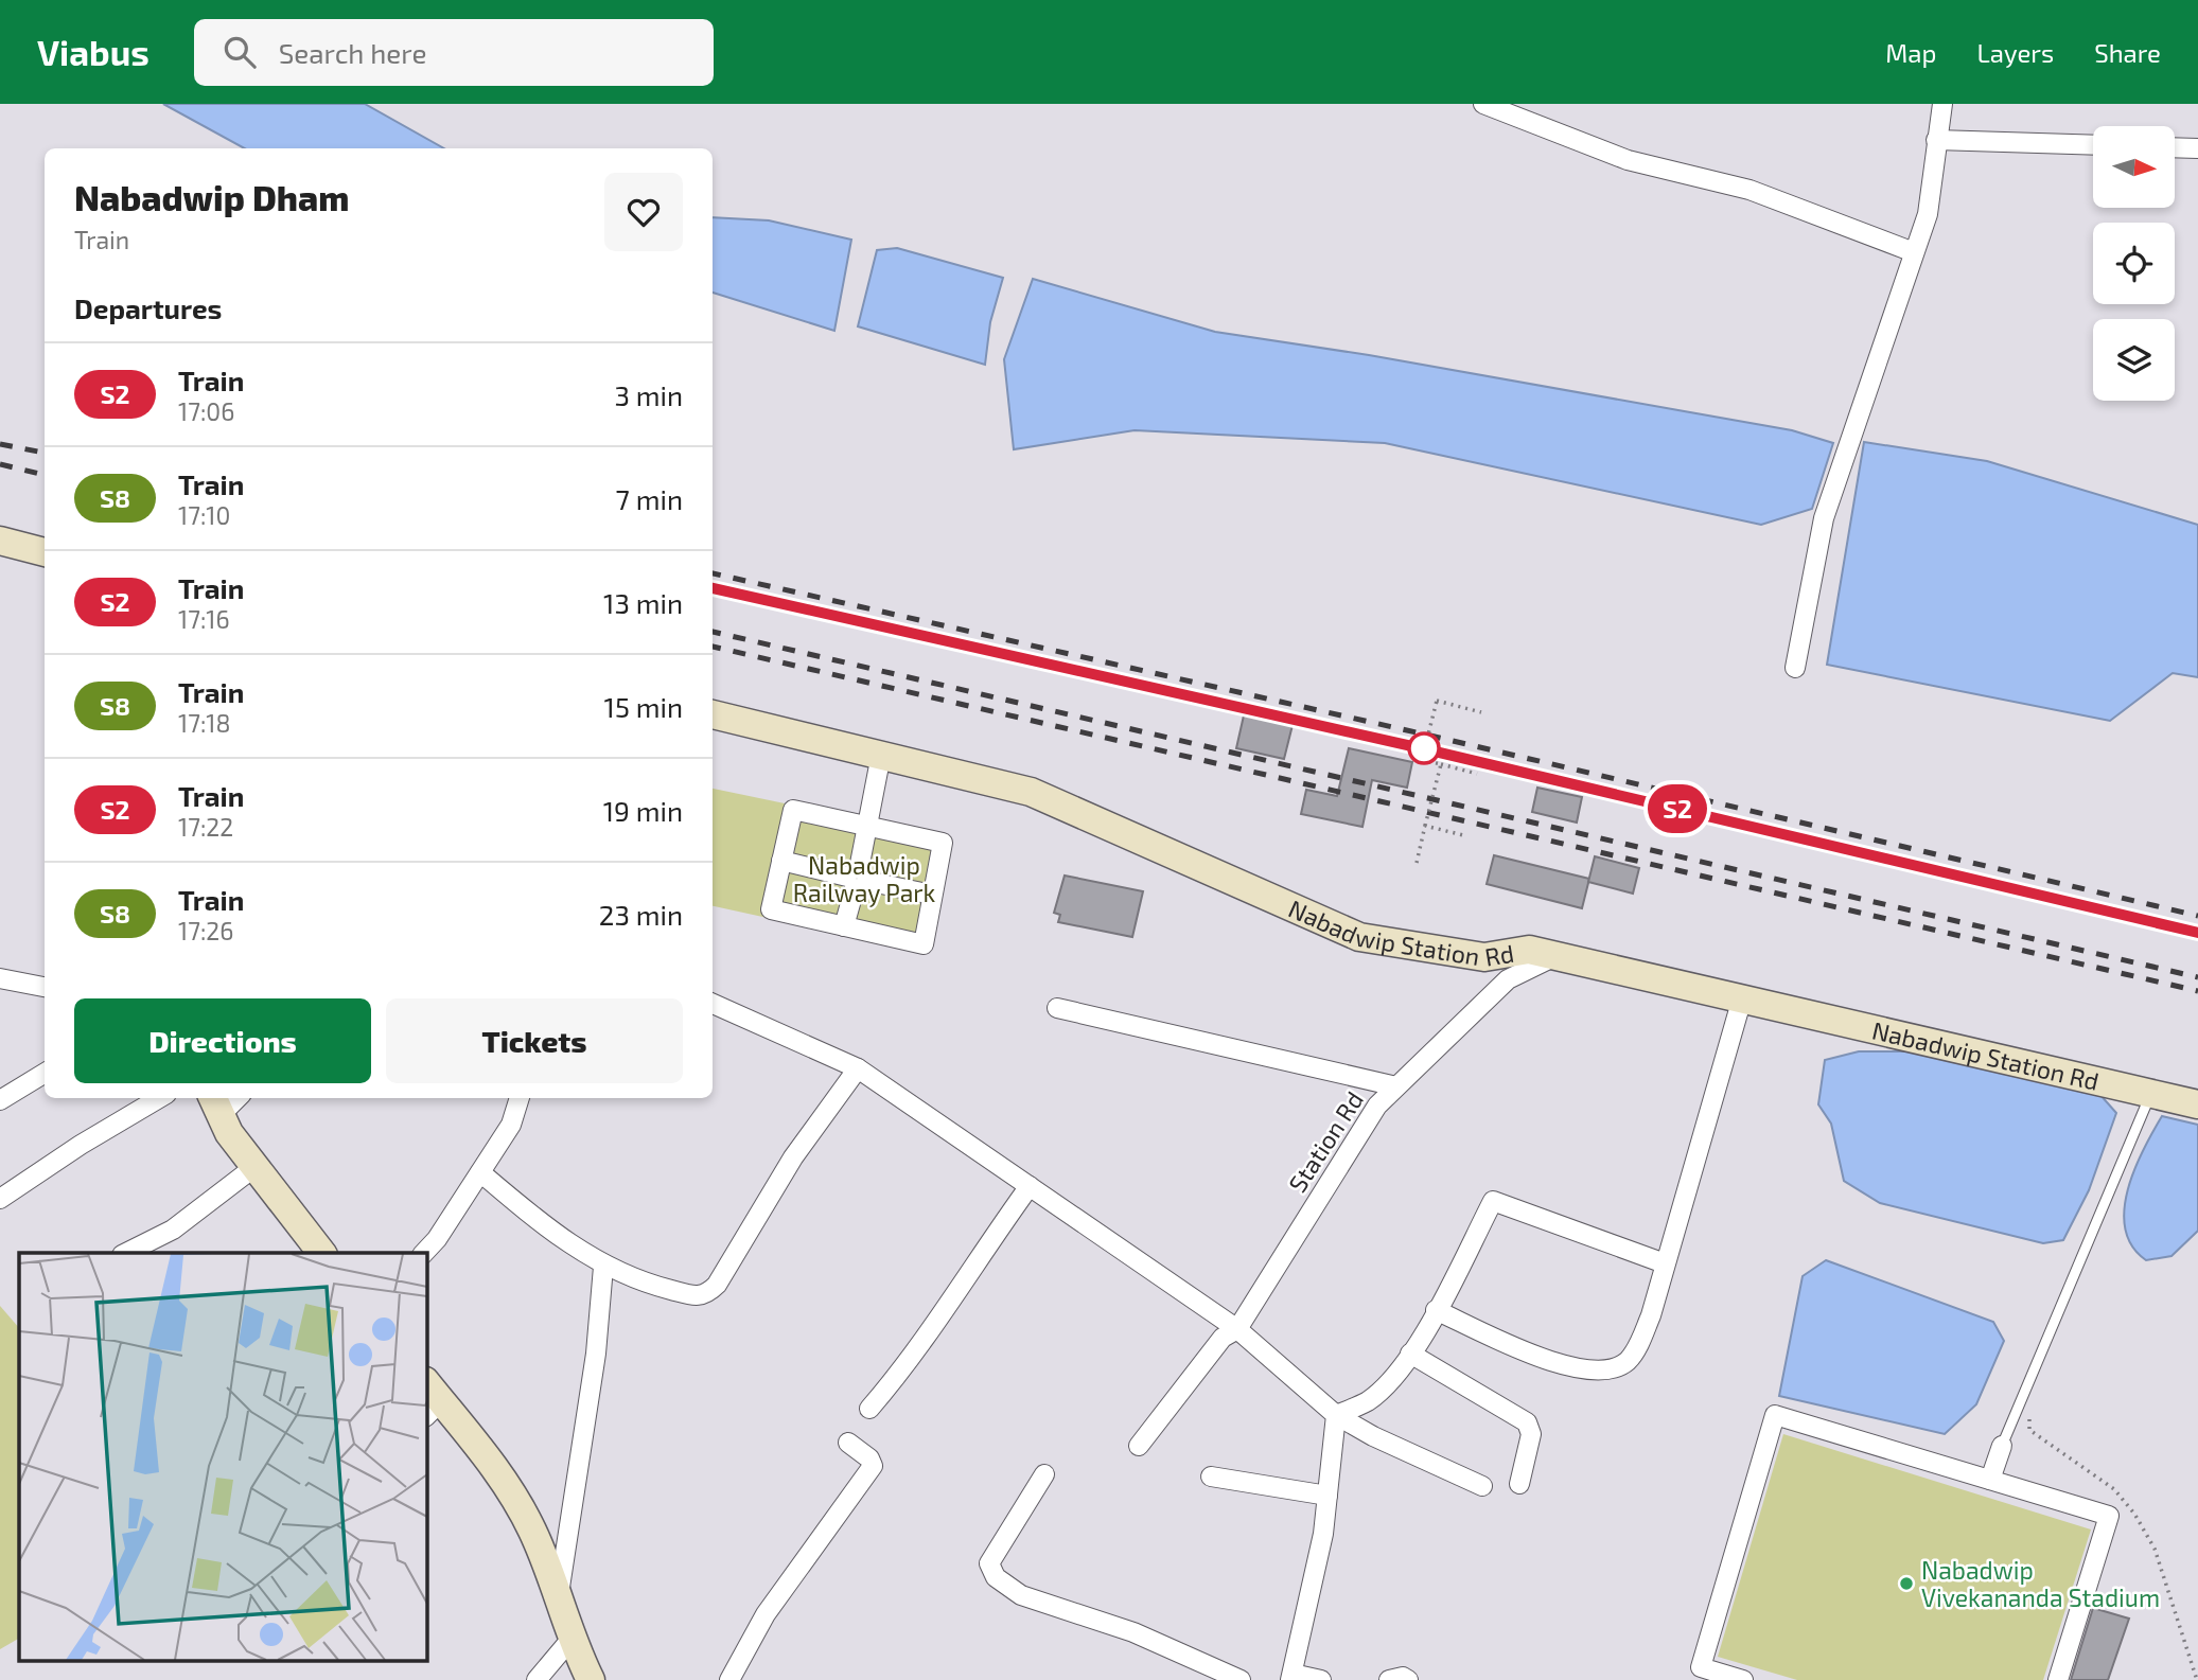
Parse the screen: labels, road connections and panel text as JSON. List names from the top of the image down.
{
  "streets": {
    "main road": ["Nabadwip Station Rd"],
    "street": ["Station Rd"]
  },
  "crossings": [
    ["Nabadwip Station Rd", "Station Rd"]
  ],
  "parks": ["Nabadwip Railway Park"],
  "places": ["Nabadwip Vivekananda Stadium"],
  "north": "right",
  "page": {
    "header": "Viabus",
    "search": "Search here",
    "nav": ["Map", "Layers", "Share"],
    "on_map": "S2",
    "heading": [
      ["Nabadwip Dham", "Train"],
      "Departures"
    ],
    "list": [
      {
        "mark": "S2",
        "name": "Train",
        "note": "17:06",
        "value": "3 min"
      },
      {
        "mark": "S8",
        "name": "Train",
        "note": "17:10",
        "value": "7 min"
      },
      {
        "mark": "S2",
        "name": "Train",
        "note": "17:16",
        "value": "13 min"
      },
      {
        "mark": "S8",
        "name": "Train",
        "note": "17:18",
        "value": "15 min"
      },
      {
        "mark": "S2",
        "name": "Train",
        "note": "17:22",
        "value": "19 min"
      },
      {
        "mark": "S8",
        "name": "Train",
        "note": "17:26",
        "value": "23 min"
      }
    ],
    "buttons": ["Directions", "Tickets"]
  }
}
